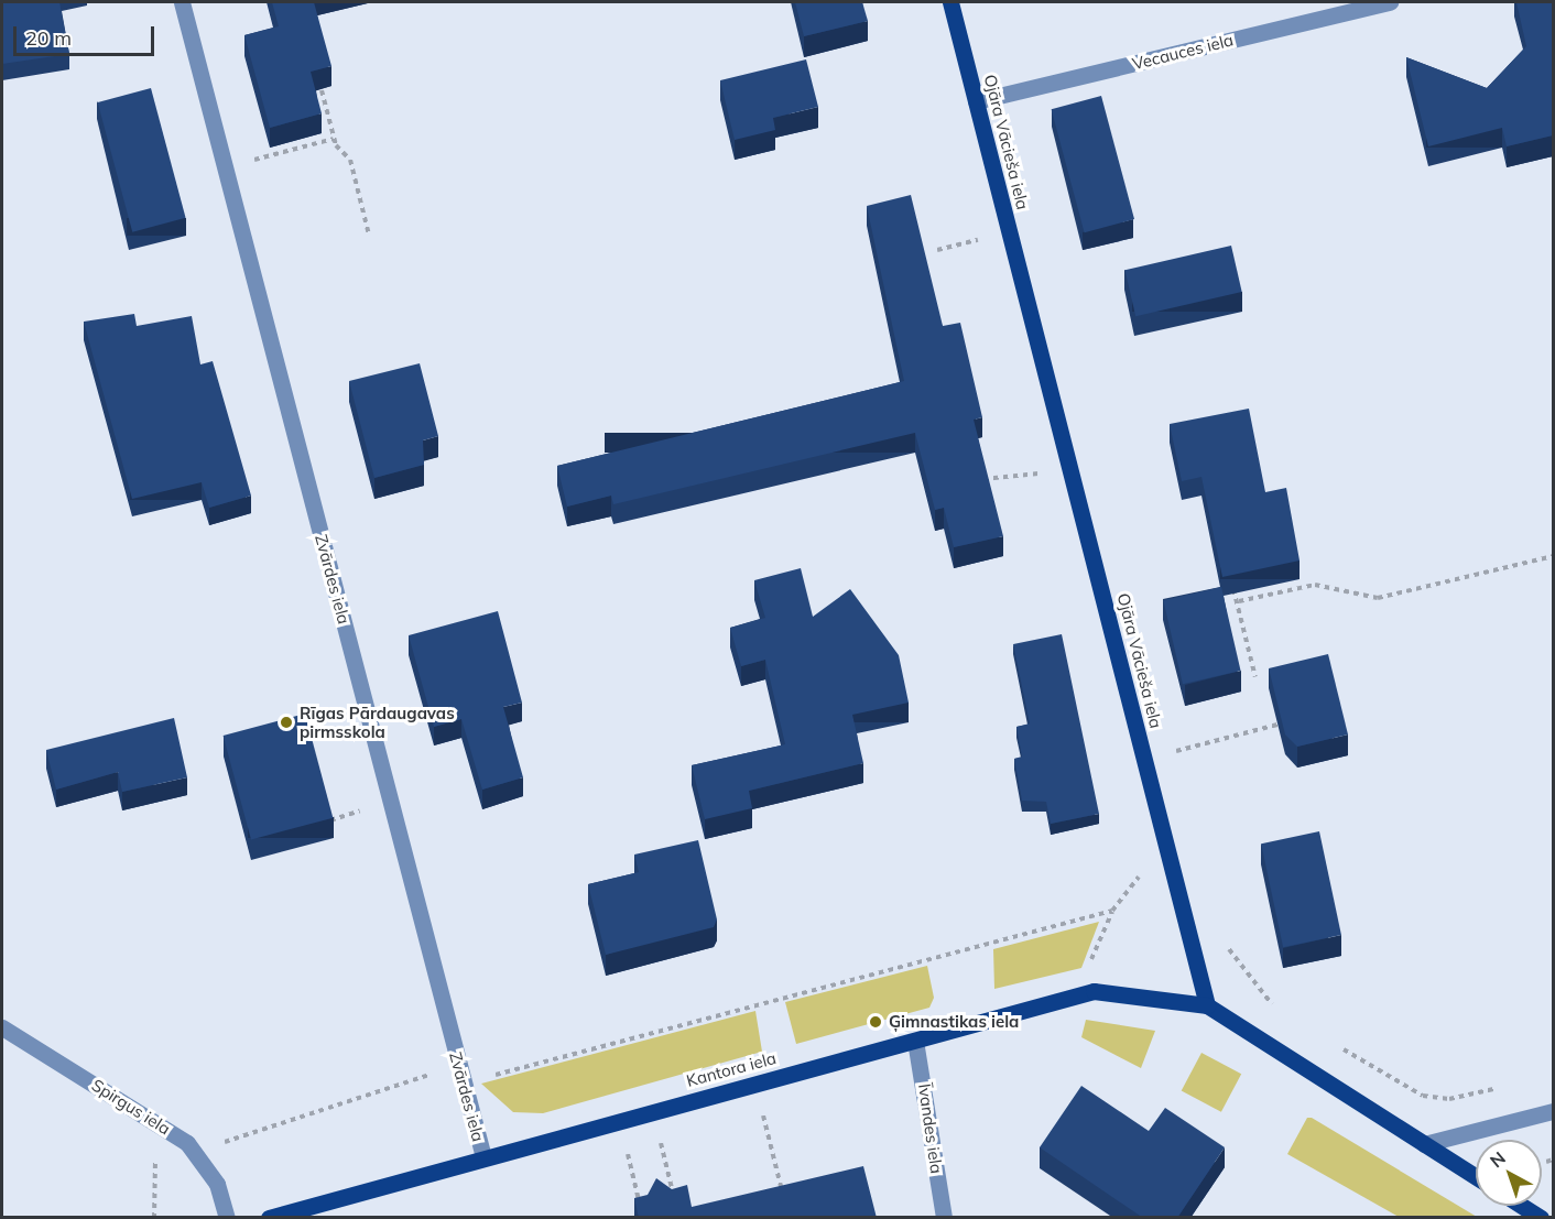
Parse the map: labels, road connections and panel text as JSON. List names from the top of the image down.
{
  "streets": {
    "main road": ["Ojāra Vācieša iela", "Kantora iela"],
    "street": [
      "Vecauces iela",
      "Zvārdes iela",
      "Spirgus iela",
      "Īvandes iela"
    ]
  },
  "crossings": [
    ["Vecauces iela", "Ojāra Vācieša iela"],
    ["Ojāra Vācieša iela", "Kantora iela"],
    ["Zvārdes iela", "Kantora iela"],
    ["Kantora iela", "Īvandes iela"]
  ],
  "places": ["Rīgas Pārdaugavas pirmsskola", "Ģimnastikas iela"],
  "scale_bar": "20 m",
  "north": "top left"
}
